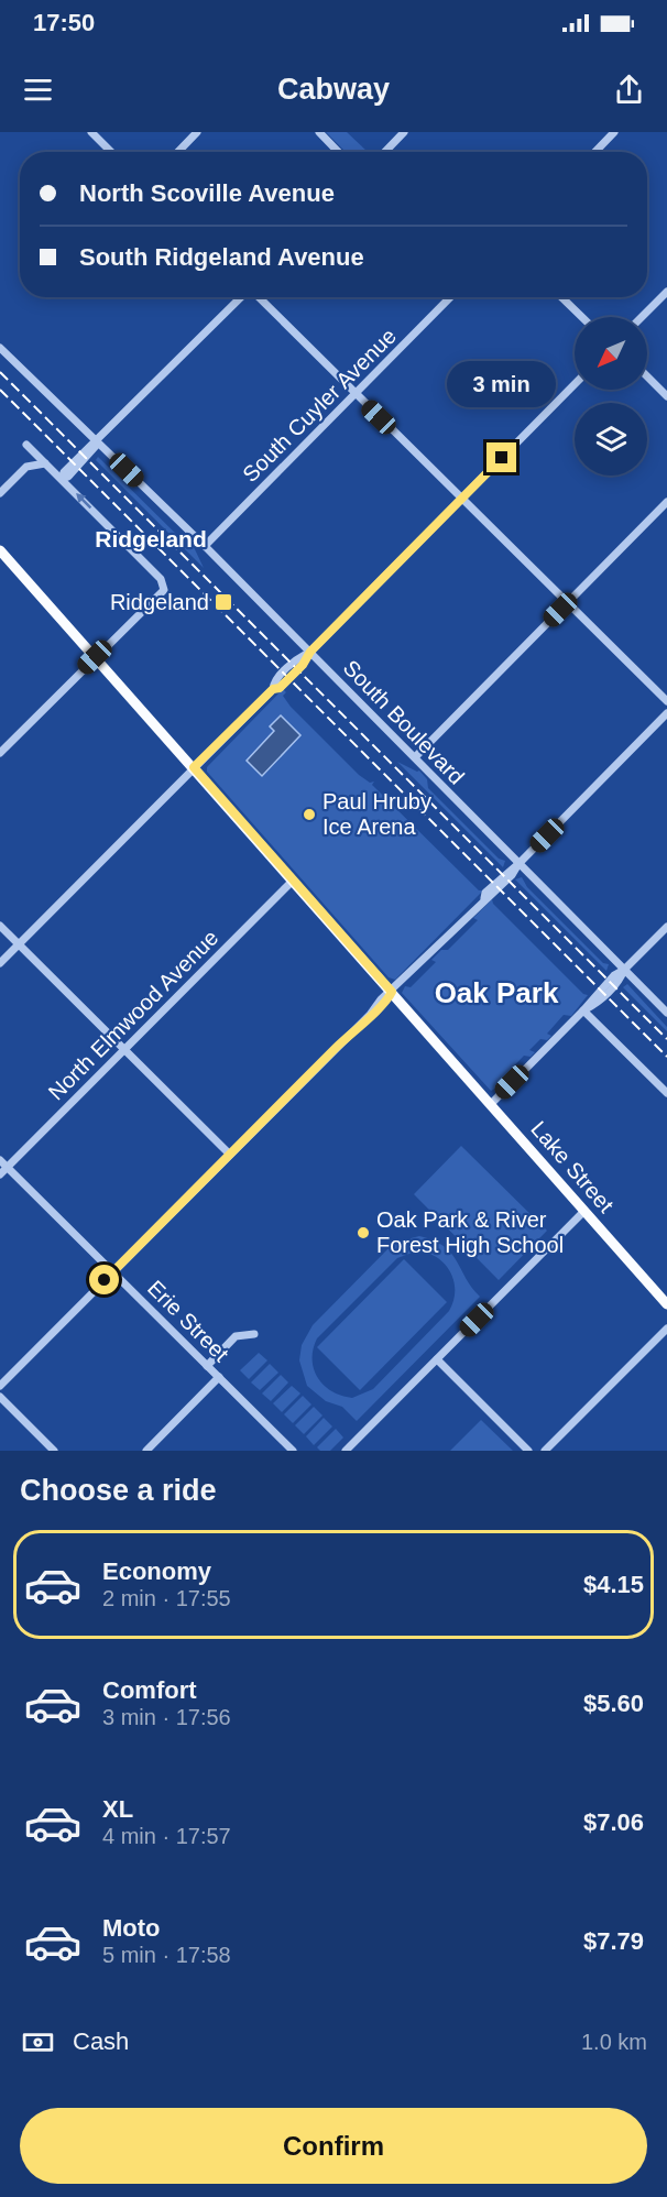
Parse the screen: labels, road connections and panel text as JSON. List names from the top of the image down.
{
  "streets": {
    "main road": ["Lake Street"],
    "street": [
      "South Cuyler Avenue",
      "South Boulevard",
      "North Elmwood Avenue",
      "Erie Street"
    ]
  },
  "crossings": [
    ["South Cuyler Avenue", "South Boulevard"],
    ["North Elmwood Avenue", "Lake Street"],
    ["North Elmwood Avenue", "Erie Street"]
  ],
  "districts": ["Ridgeland", "Oak Park"],
  "places": {
    "transit": ["Ridgeland"],
    "other": ["Paul Hruby Ice Arena", "Oak Park & River Forest High School"]
  },
  "north": "bottom left",
  "page": {
    "status": "17:50",
    "header": "Cabway",
    "banner": ["North Scoville Avenue", "South Ridgeland Avenue"],
    "bubble": "3 min",
    "heading": "Choose a ride",
    "list": [
      {
        "name": "Economy",
        "note": "2 min · 17:55",
        "value": "$4.15"
      },
      {
        "name": "Comfort",
        "note": "3 min · 17:56",
        "value": "$5.60"
      },
      {
        "name": "XL",
        "note": "4 min · 17:57",
        "value": "$7.06"
      },
      {
        "name": "Moto",
        "note": "5 min · 17:58",
        "value": "$7.79"
      }
    ],
    "pay": ["Cash", "1.0 km"],
    "buttons": "Confirm"
  }
}
